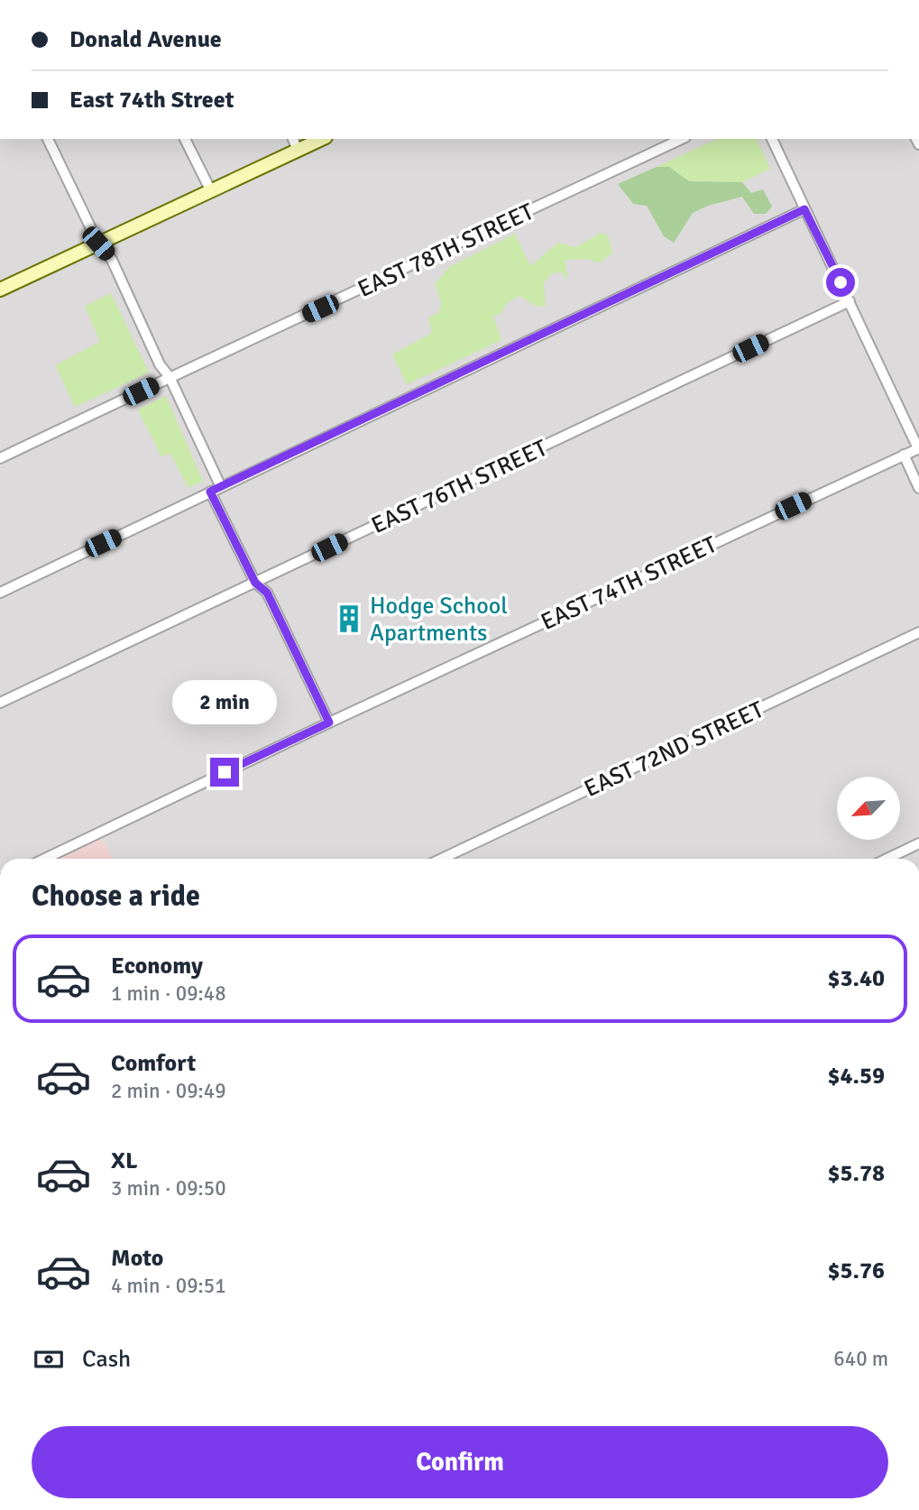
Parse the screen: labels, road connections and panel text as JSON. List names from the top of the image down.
{
  "streets": {
    "street": [
      "EAST 78TH STREET",
      "EAST 76TH STREET",
      "EAST 74TH STREET",
      "EAST 72ND STREET"
    ]
  },
  "places": {
    "building": ["Hodge School Apartments"]
  },
  "north": "bottom left",
  "page": {
    "banner": ["Donald Avenue", "East 74th Street"],
    "bubble": "2 min",
    "heading": "Choose a ride",
    "list": [
      {
        "name": "Economy",
        "note": "1 min · 09:48",
        "value": "$3.40"
      },
      {
        "name": "Comfort",
        "note": "2 min · 09:49",
        "value": "$4.59"
      },
      {
        "name": "XL",
        "note": "3 min · 09:50",
        "value": "$5.78"
      },
      {
        "name": "Moto",
        "note": "4 min · 09:51",
        "value": "$5.76"
      }
    ],
    "pay": ["Cash", "640 m"],
    "buttons": "Confirm"
  }
}
